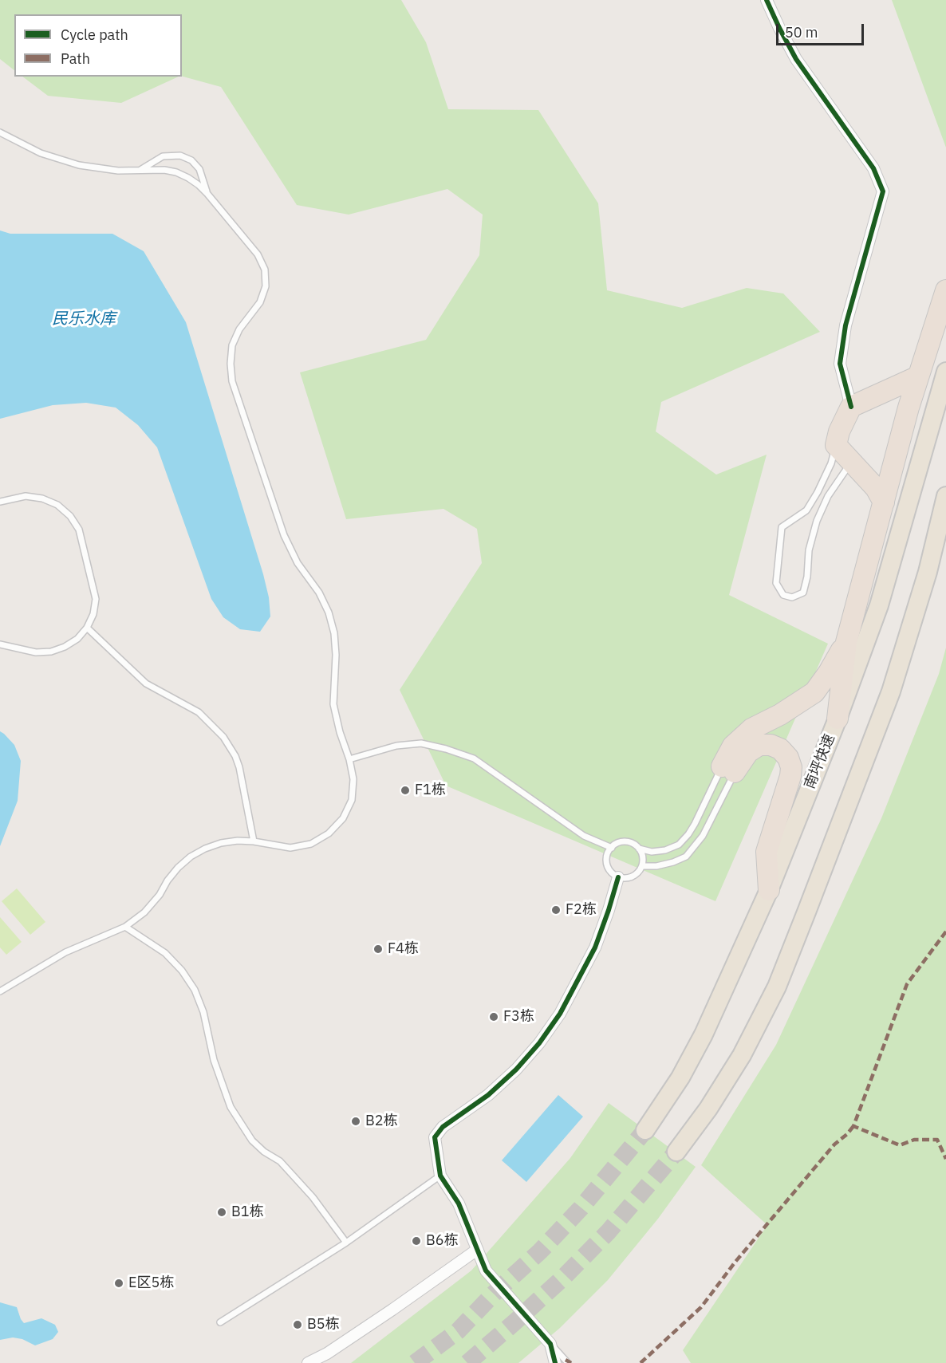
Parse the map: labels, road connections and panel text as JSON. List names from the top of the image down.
{
  "streets": {
    "highway": ["南坪快速"]
  },
  "water": ["民乐水库"],
  "places": [
    "F1栋",
    "F2栋",
    "F4栋",
    "F3栋",
    "B2栋",
    "B1栋",
    "B6栋",
    "E区5栋",
    "B5栋"
  ],
  "legend": ["Cycle path", "Path"],
  "scale_bar": "50 m"
}
